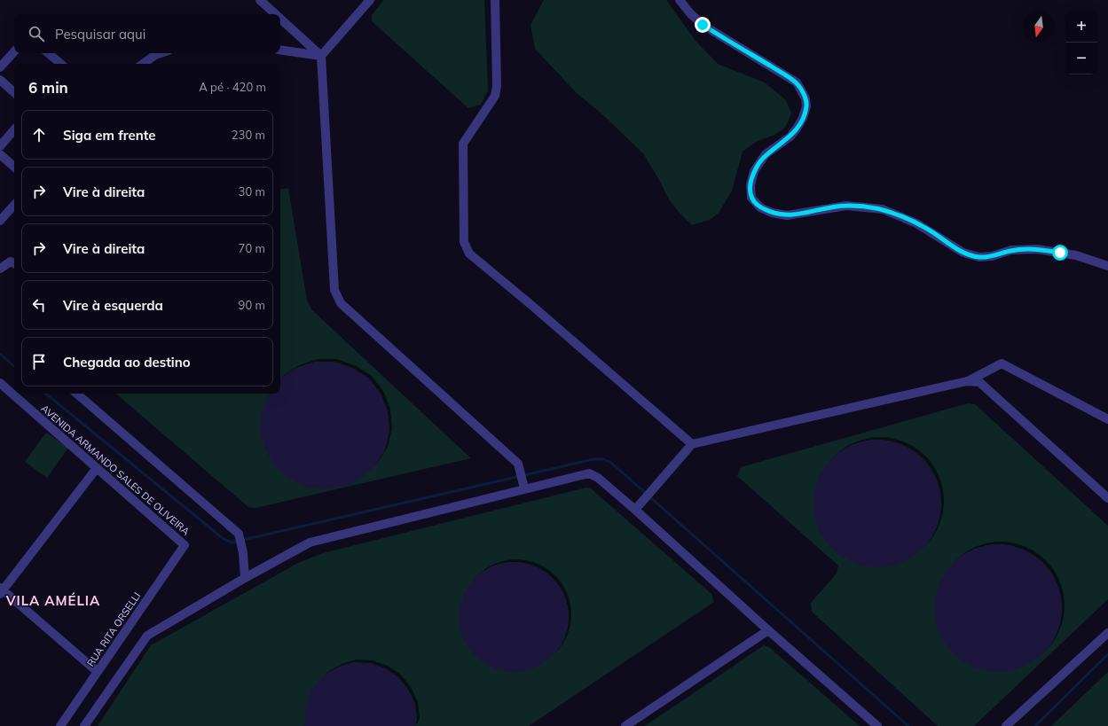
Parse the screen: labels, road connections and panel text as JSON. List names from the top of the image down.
{
  "streets": {
    "street": ["AVENIDA ARMANDO SALES DE OLIVEIRA", "RUA RITA ORSELLI"]
  },
  "crossings": [
    ["AVENIDA ARMANDO SALES DE OLIVEIRA", "RUA RITA ORSELLI"]
  ],
  "districts": ["VILA AMÉLIA"],
  "north": "bottom",
  "page": {
    "map_buttons": ["+", "−"],
    "search": "Pesquisar aqui",
    "heading": ["6 min", "A pé · 420 m"],
    "list": [
      ["Siga em frente", "230 m"],
      ["Vire à direita", "30 m"],
      ["Vire à direita", "70 m"],
      ["Vire à esquerda", "90 m"],
      "Chegada ao destino"
    ]
  }
}
